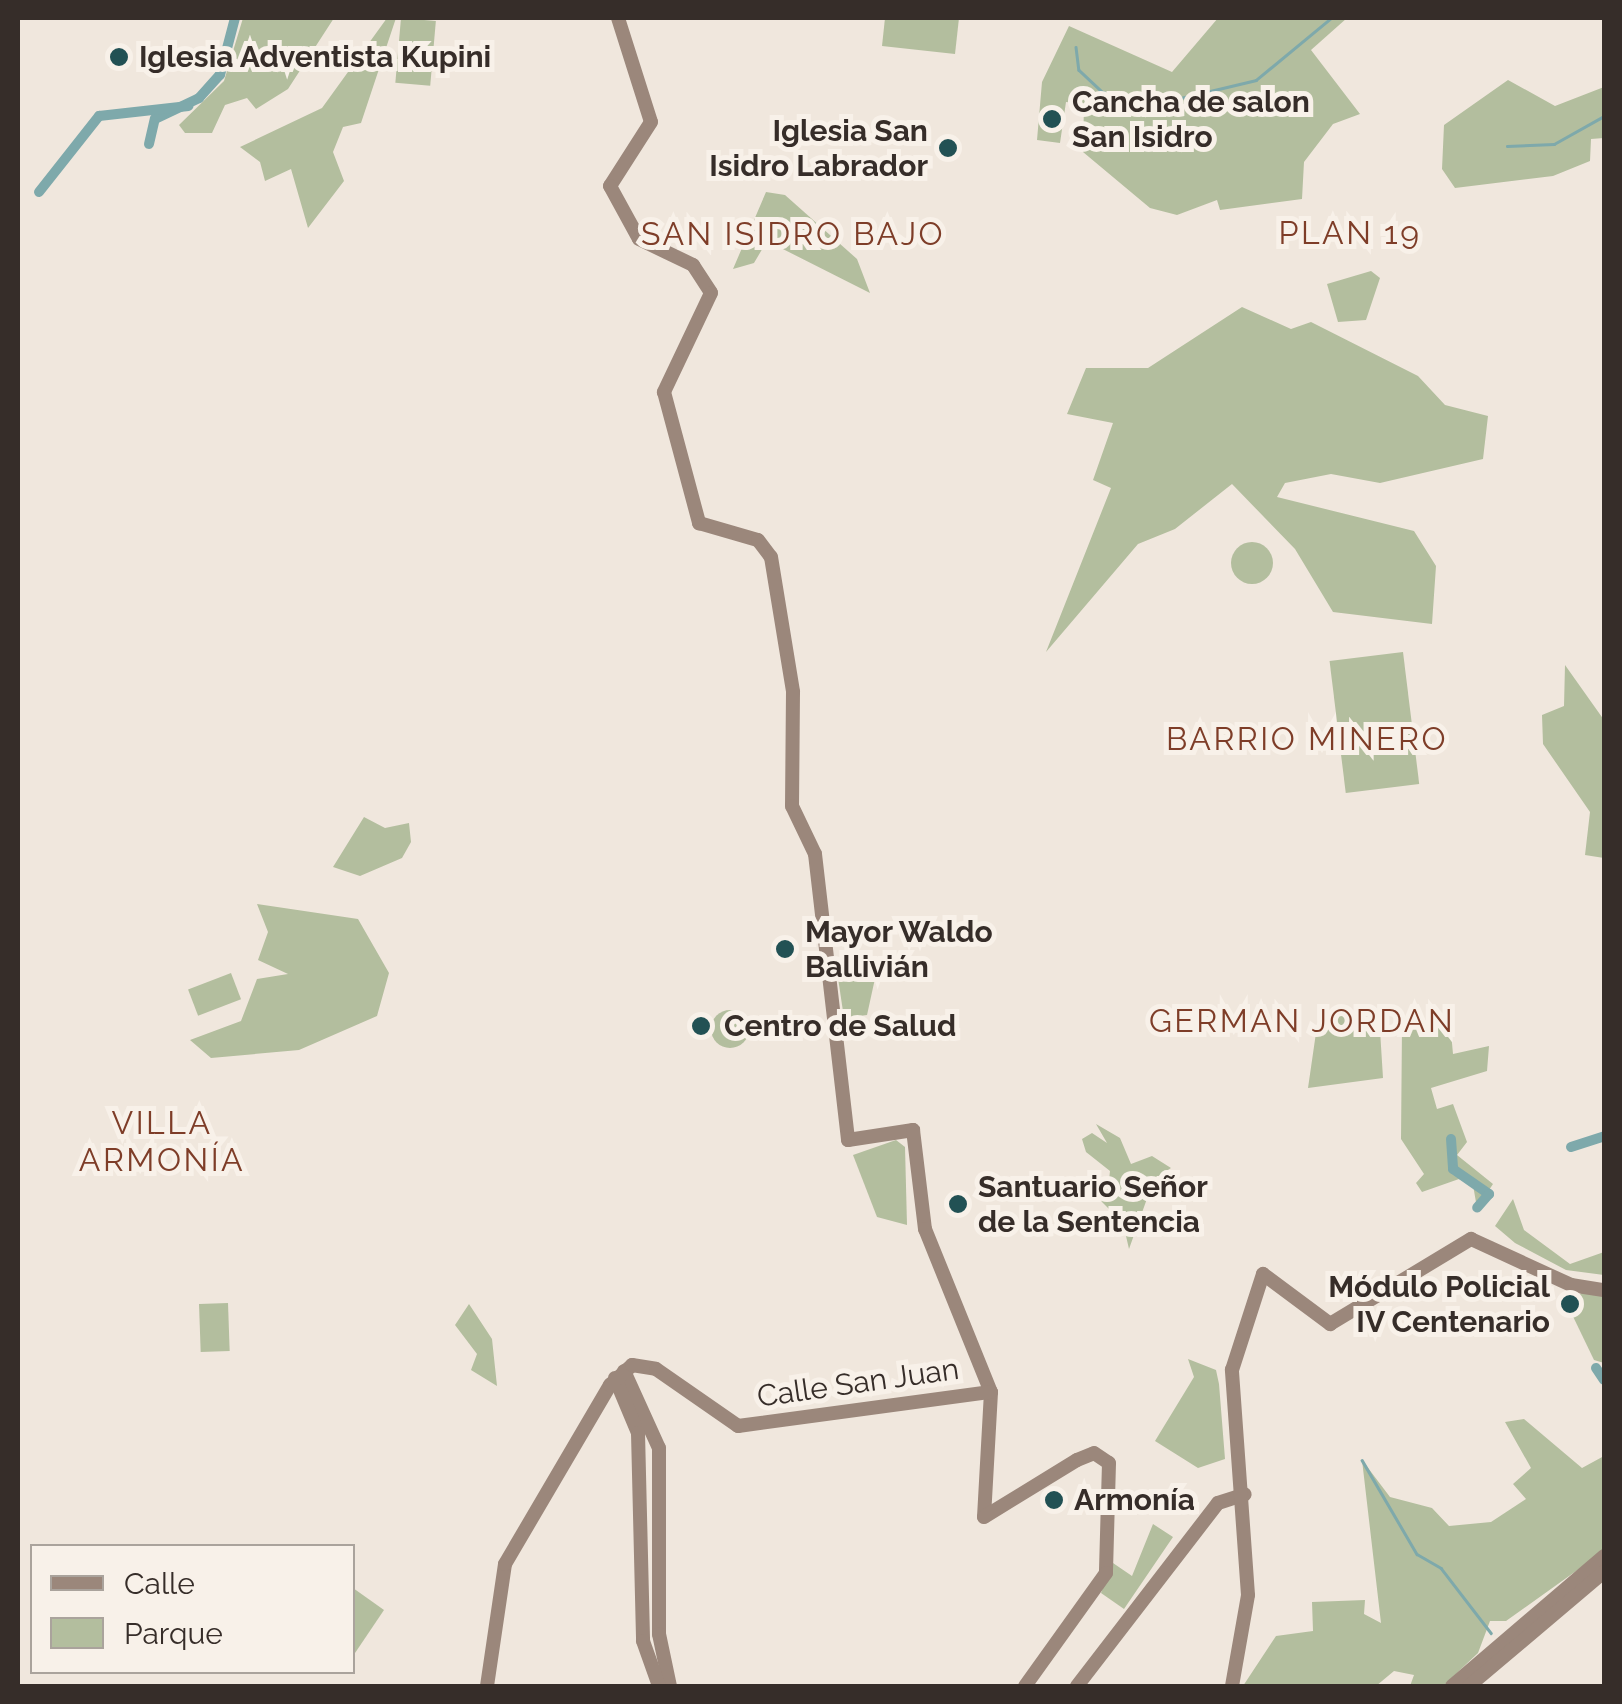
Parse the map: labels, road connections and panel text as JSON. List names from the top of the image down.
{
  "streets": {
    "main road": ["Calle San Juan"]
  },
  "districts": [
    "PLAN 19",
    "SAN ISIDRO BAJO",
    "BARRIO MINERO",
    "GERMAN JORDAN",
    "VILLA ARMONÍA"
  ],
  "places": [
    "Iglesia Adventista Kupini",
    "Cancha de salon San Isidro",
    "Iglesia San Isidro Labrador",
    "Mayor Waldo Ballivián",
    "Centro de Salud",
    "Santuario Señor de la Sentencia",
    "Módulo Policial IV Centenario",
    "Armonía"
  ],
  "legend": ["Calle", "Parque"]
}
